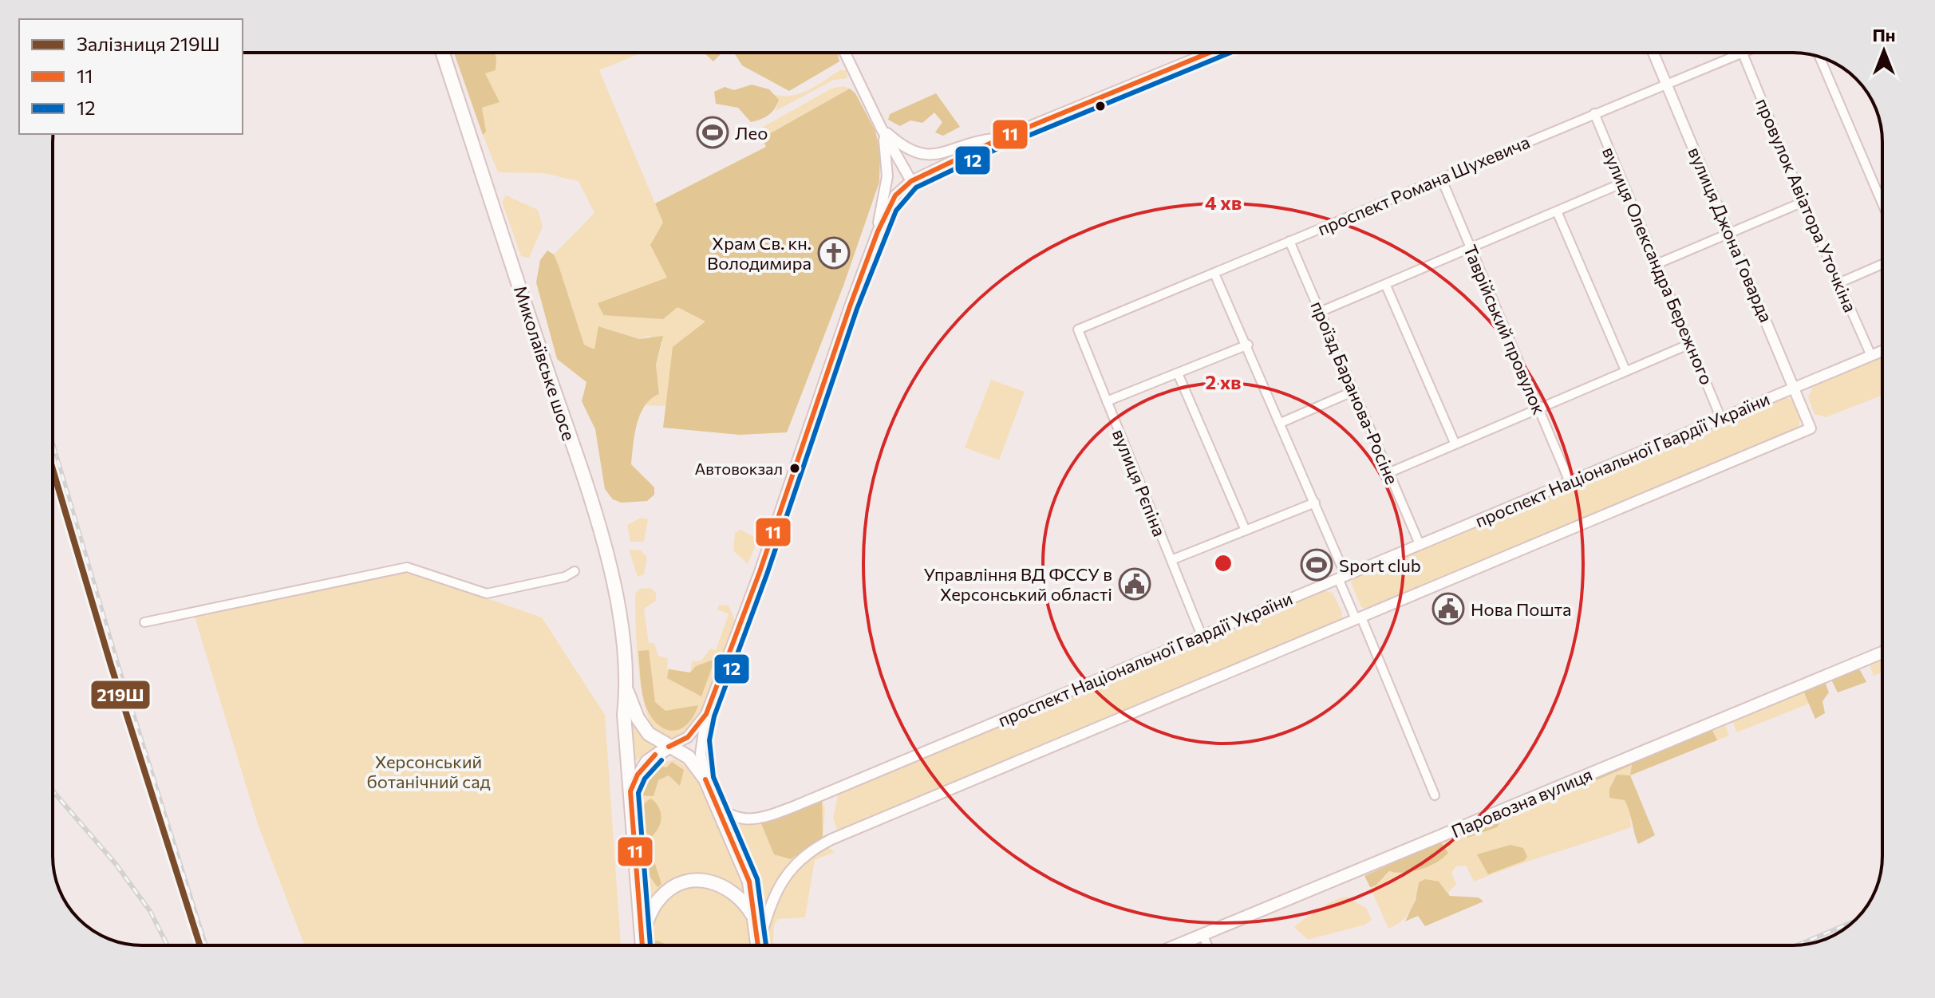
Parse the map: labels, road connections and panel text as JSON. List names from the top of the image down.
{
  "streets": {
    "main road": ["Миколаївське шосе", "Паровозна вулиця"],
    "street": [
      "проспект Романа Шухевича",
      "провулок Авіатора Уточкіна",
      "вулиця Джона Говарда",
      "вулиця Олександра Бережного",
      "Таврійський провулок",
      "проїзд Баранова-Росіне",
      "проспект Національної Гвардії України",
      "вулиця Рєпіна"
    ]
  },
  "crossings": [
    ["проспект Романа Шухевича", "провулок Авіатора Уточкіна"],
    ["проспект Романа Шухевича", "вулиця Джона Говарда"],
    ["проспект Романа Шухевича", "вулиця Олександра Бережного"],
    ["проспект Романа Шухевича", "Таврійський провулок"],
    ["проспект Романа Шухевича", "проїзд Баранова-Росіне"],
    ["проспект Романа Шухевича", "вулиця Рєпіна"],
    ["провулок Авіатора Уточкіна", "проспект Національної Гвардії України"],
    ["вулиця Джона Говарда", "проспект Національної Гвардії України"],
    ["вулиця Олександра Бережного", "проспект Національної Гвардії України"],
    ["Таврійський провулок", "проспект Національної Гвардії України"],
    ["Миколаївське шосе", "проспект Національної Гвардії України"],
    ["проїзд Баранова-Росіне", "проспект Національної Гвардії України"],
    ["проспект Національної Гвардії України", "вулиця Рєпіна"]
  ],
  "parks": ["Херсонський ботанічний сад"],
  "places": {
    "sports": ["Лео", "Sport club"],
    "church": ["Храм Св. кн. Володимира"],
    "other": ["Автовокзал"],
    "public building": ["Управління ВД ФССУ в Херсонський області", "Нова Пошта"]
  },
  "lines": ["transit line 11", "transit line 12", "rail line 219Ш"],
  "legend": ["Залізниця 219Ш", "11", "12"],
  "north": "top",
  "rings": ["4 хв", "2 хв"]
}
